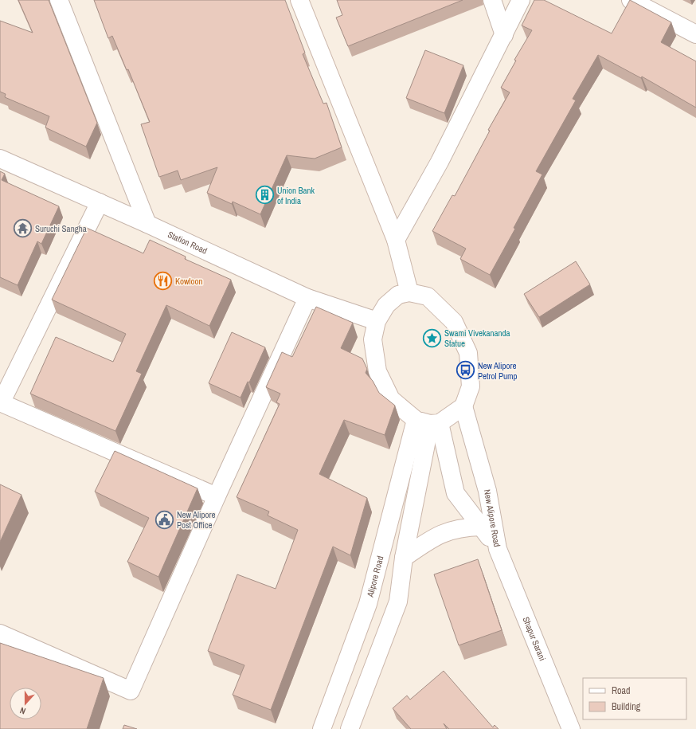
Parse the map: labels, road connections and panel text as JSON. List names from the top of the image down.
{
  "streets": {
    "street": [
      "Station Road",
      "New Alipore Road",
      "Alipore Road",
      "Shapur Sarani"
    ]
  },
  "crossings": [
    ["Station Road", "New Alipore Road"],
    ["Station Road", "Alipore Road"],
    ["New Alipore Road", "Alipore Road"],
    ["New Alipore Road", "Shapur Sarani"]
  ],
  "places": {
    "building": ["Union Bank of India"],
    "temple": ["Suruchi Sangha"],
    "restaurant": ["Kowloon"],
    "place": ["Swami Vivekananda Statue"],
    "bus stop": ["New Alipore Petrol Pump"],
    "public building": ["New Alipore Post Office"]
  },
  "legend": ["Road", "Building"],
  "north": "bottom"
}
